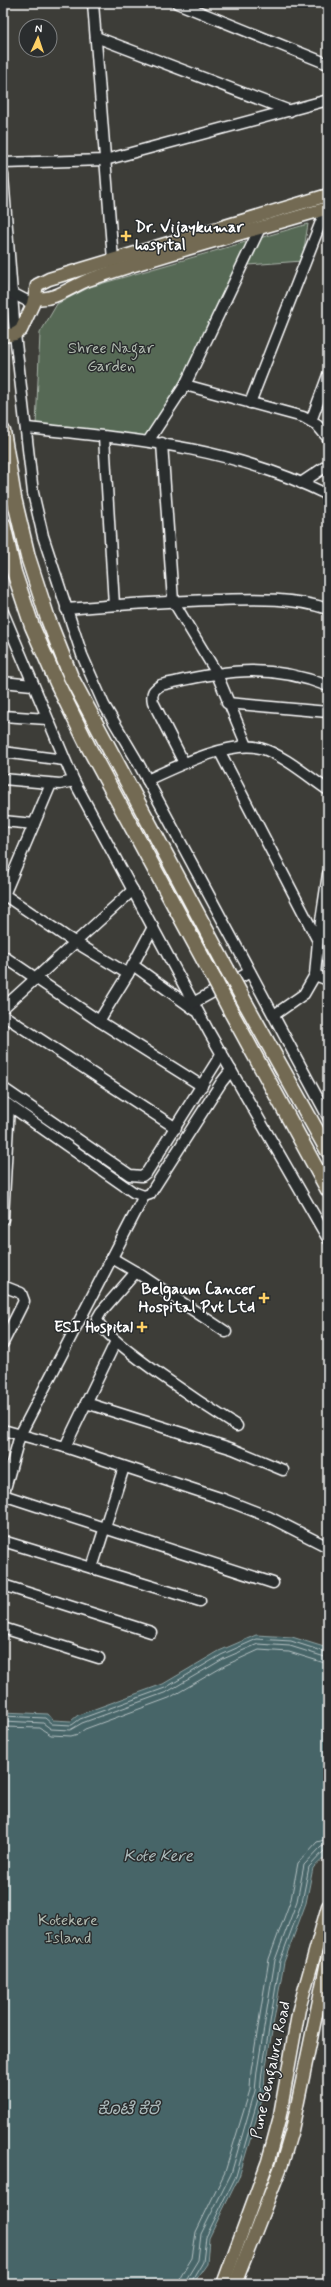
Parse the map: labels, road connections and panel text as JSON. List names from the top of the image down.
{
  "streets": {
    "main road": ["Pune Bengaluru Road"]
  },
  "water": ["Kote Kere", "ಕೊಟೆ ಕೆರೆ"],
  "parks": ["Shree Nagar Garden", "Kotekere Island"],
  "places": {
    "health": ["Dr. Vijaykumar hospital", "Belgaum Cancer Hospital Pvt Ltd", "ESI Hospital"]
  },
  "north": "top"
}
